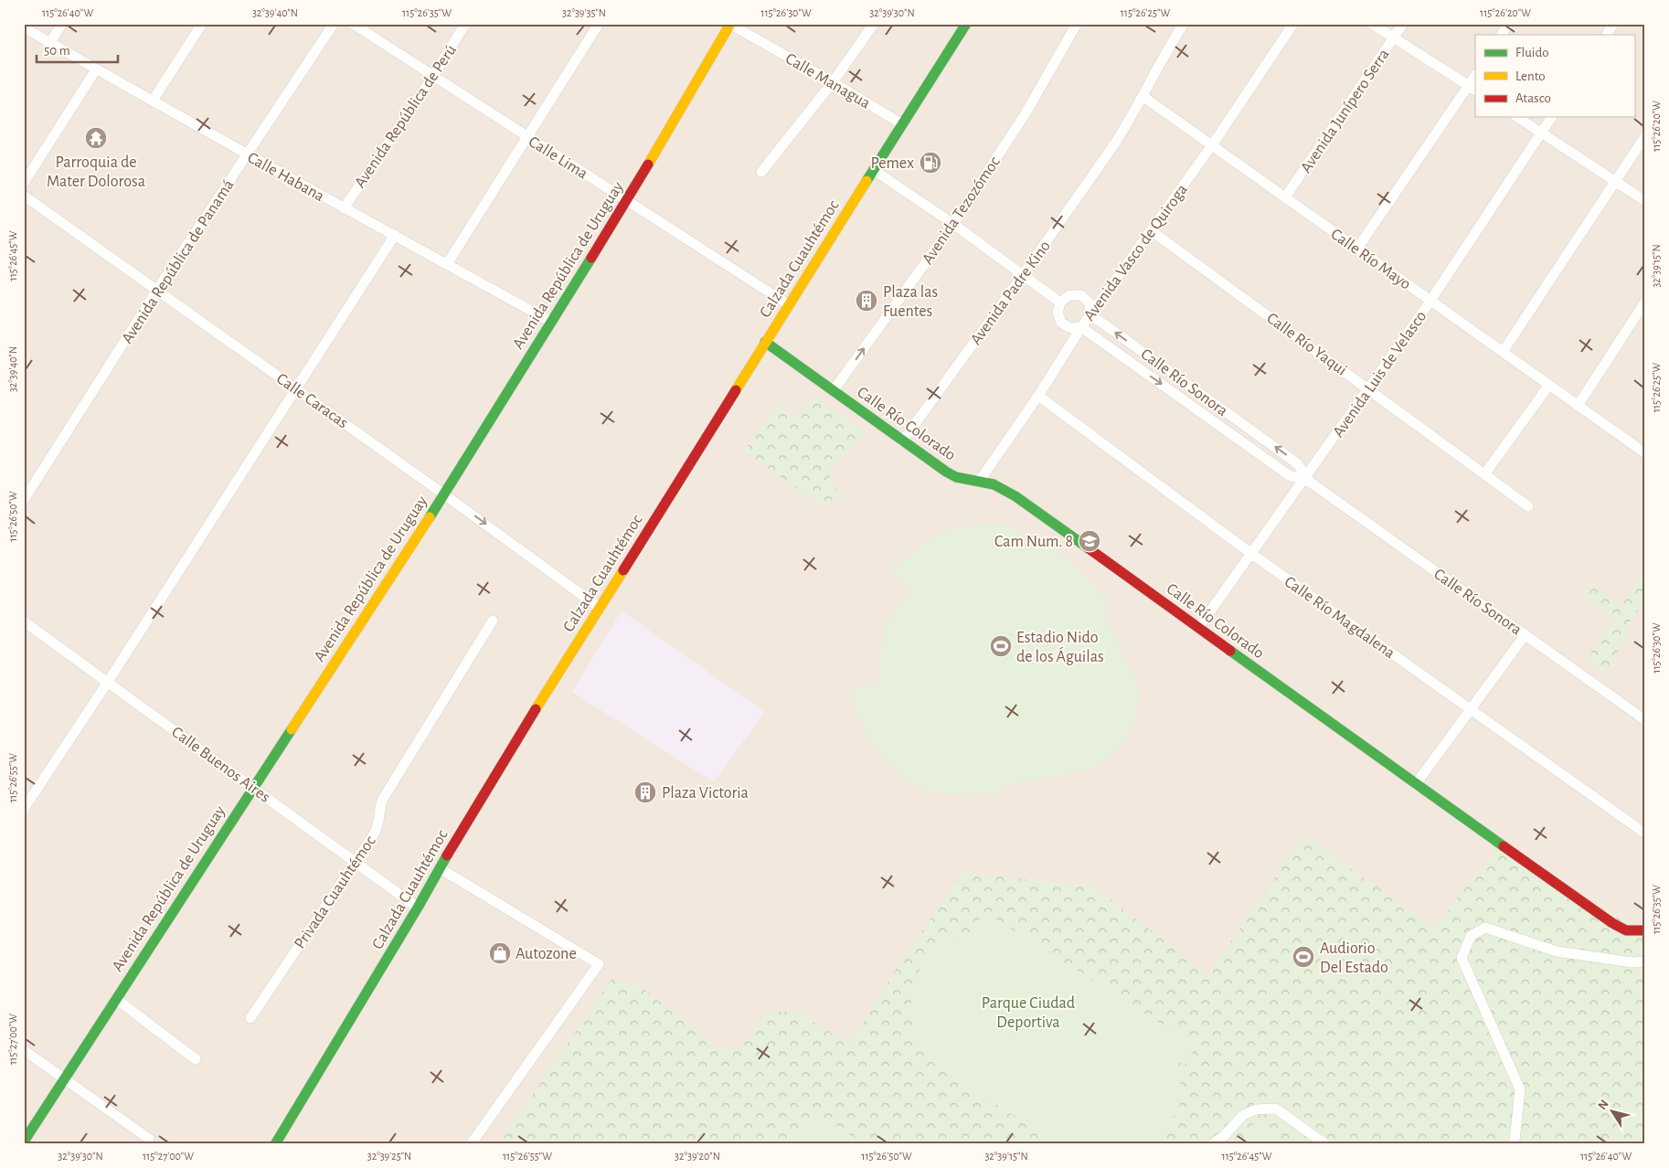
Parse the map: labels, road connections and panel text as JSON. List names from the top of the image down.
{
  "streets": {
    "street": [
      "Calle Managua",
      "Avenida Junípero Serra",
      "Avenida República de Perú",
      "Calle Lima",
      "Calle Habana",
      "Avenida Tezozómoc",
      "Avenida Vasco de Quiroga",
      "Calzada Cuauhtémoc",
      "Calle Río Mayo",
      "Avenida República de Panamá",
      "Avenida República de Uruguay",
      "Avenida Padre Kino",
      "Calle Río Yaqui",
      "Avenida Luis de Velasco",
      "Calle Río Sonora",
      "Calle Caracas",
      "Calle Río Colorado",
      "Calle Río Magdalena",
      "Calle Buenos Aires",
      "Privada Cuauhtémoc"
    ]
  },
  "crossings": [
    ["Calle Managua", "Calzada Cuauhtémoc"],
    ["Calle Managua", "Avenida República de Uruguay"],
    ["Avenida Junípero Serra", "Calle Río Mayo"],
    ["Avenida República de Perú", "Calle Lima"],
    ["Avenida República de Perú", "Calle Habana"],
    ["Calle Lima", "Calzada Cuauhtémoc"],
    ["Calle Lima", "Avenida República de Uruguay"],
    ["Calle Habana", "Avenida República de Panamá"],
    ["Calle Habana", "Avenida República de Uruguay"],
    ["Avenida Tezozómoc", "Calle Río Colorado"],
    ["Avenida Vasco de Quiroga", "Calle Río Mayo"],
    ["Avenida Vasco de Quiroga", "Calle Río Yaqui"],
    ["Avenida Vasco de Quiroga", "Calle Río Sonora"],
    ["Avenida Vasco de Quiroga", "Calle Río Colorado"],
    ["Avenida Vasco de Quiroga", "Calle Río Magdalena"],
    ["Calzada Cuauhtémoc", "Calle Caracas"],
    ["Calzada Cuauhtémoc", "Calle Río Colorado"],
    ["Calzada Cuauhtémoc", "Calle Buenos Aires"],
    ["Calle Río Mayo", "Avenida Padre Kino"],
    ["Calle Río Mayo", "Avenida Luis de Velasco"],
    ["Avenida República de Panamá", "Calle Caracas"],
    ["Avenida República de Uruguay", "Calle Caracas"],
    ["Avenida República de Uruguay", "Calle Buenos Aires"],
    ["Avenida Padre Kino", "Calle Río Colorado"],
    ["Calle Río Yaqui", "Avenida Luis de Velasco"],
    ["Avenida Luis de Velasco", "Calle Río Sonora"],
    ["Avenida Luis de Velasco", "Calle Río Colorado"],
    ["Avenida Luis de Velasco", "Calle Río Magdalena"],
    ["Calle Buenos Aires", "Privada Cuauhtémoc"]
  ],
  "one_way": ["Avenida Tezozómoc"],
  "parks": ["Parque Ciudad Deportiva"],
  "places": {
    "temple": ["Parroquia de Mater Dolorosa"],
    "fuel station": ["Pemex"],
    "building": ["Plaza las Fuentes", "Plaza Victoria"],
    "school or university": ["Cam Num. 8"],
    "sports": ["Estadio Nido de los Águilas", "Audiorio Del Estado"],
    "shop": ["Autozone"]
  },
  "legend": ["Fluido", "Lento", "Atasco"],
  "scale_bar": "50 m",
  "north": "top left",
  "coordinates": [
    "115°26'40\"W",
    "32°39'40\"N",
    "115°26'35\"W",
    "32°39'35\"N",
    "115°26'30\"W",
    "32°39'30\"N",
    "115°26'25\"W",
    "115°26'20\"W",
    "115°26'45\"W",
    "32°39'15\"N",
    "115°26'50\"W",
    "115°26'55\"W",
    "115°27'00\"W",
    "32°39'25\"N",
    "32°39'20\"N"
  ]
}
